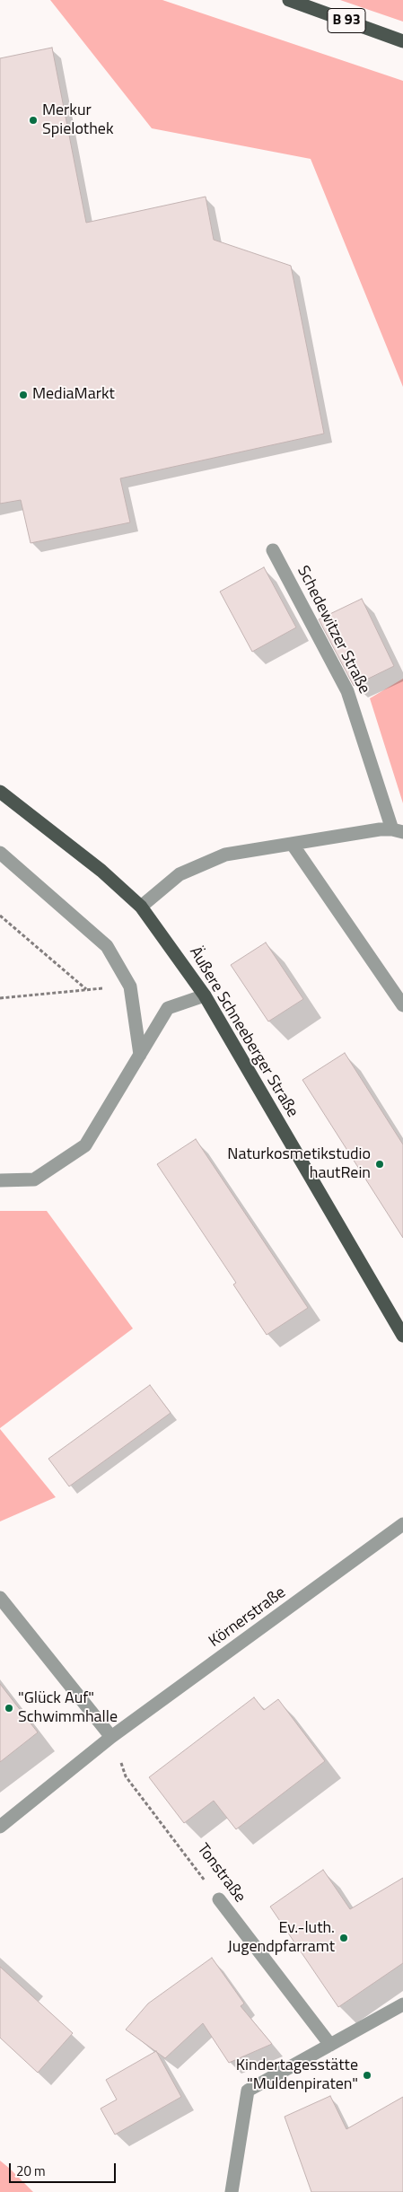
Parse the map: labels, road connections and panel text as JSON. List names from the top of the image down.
{
  "streets": {
    "main road": ["B 93", "Äußere Schneeberger Straße"],
    "street": ["Schedewitzer Straße", "Körnerstraße", "Tonstraße"]
  },
  "crossings": [
    ["Schedewitzer Straße", "Äußere Schneeberger Straße"],
    ["Körnerstraße", "Tonstraße"]
  ],
  "places": [
    "Merkur Spielothek",
    "MediaMarkt",
    "Naturkosmetikstudio hautRein",
    "\"Glück Auf\" Schwimmhalle",
    "Ev.-luth. Jugendpfarramt",
    "Kindertagesstätte \"Muldenpiraten\""
  ],
  "scale_bar": "20 m"
}
